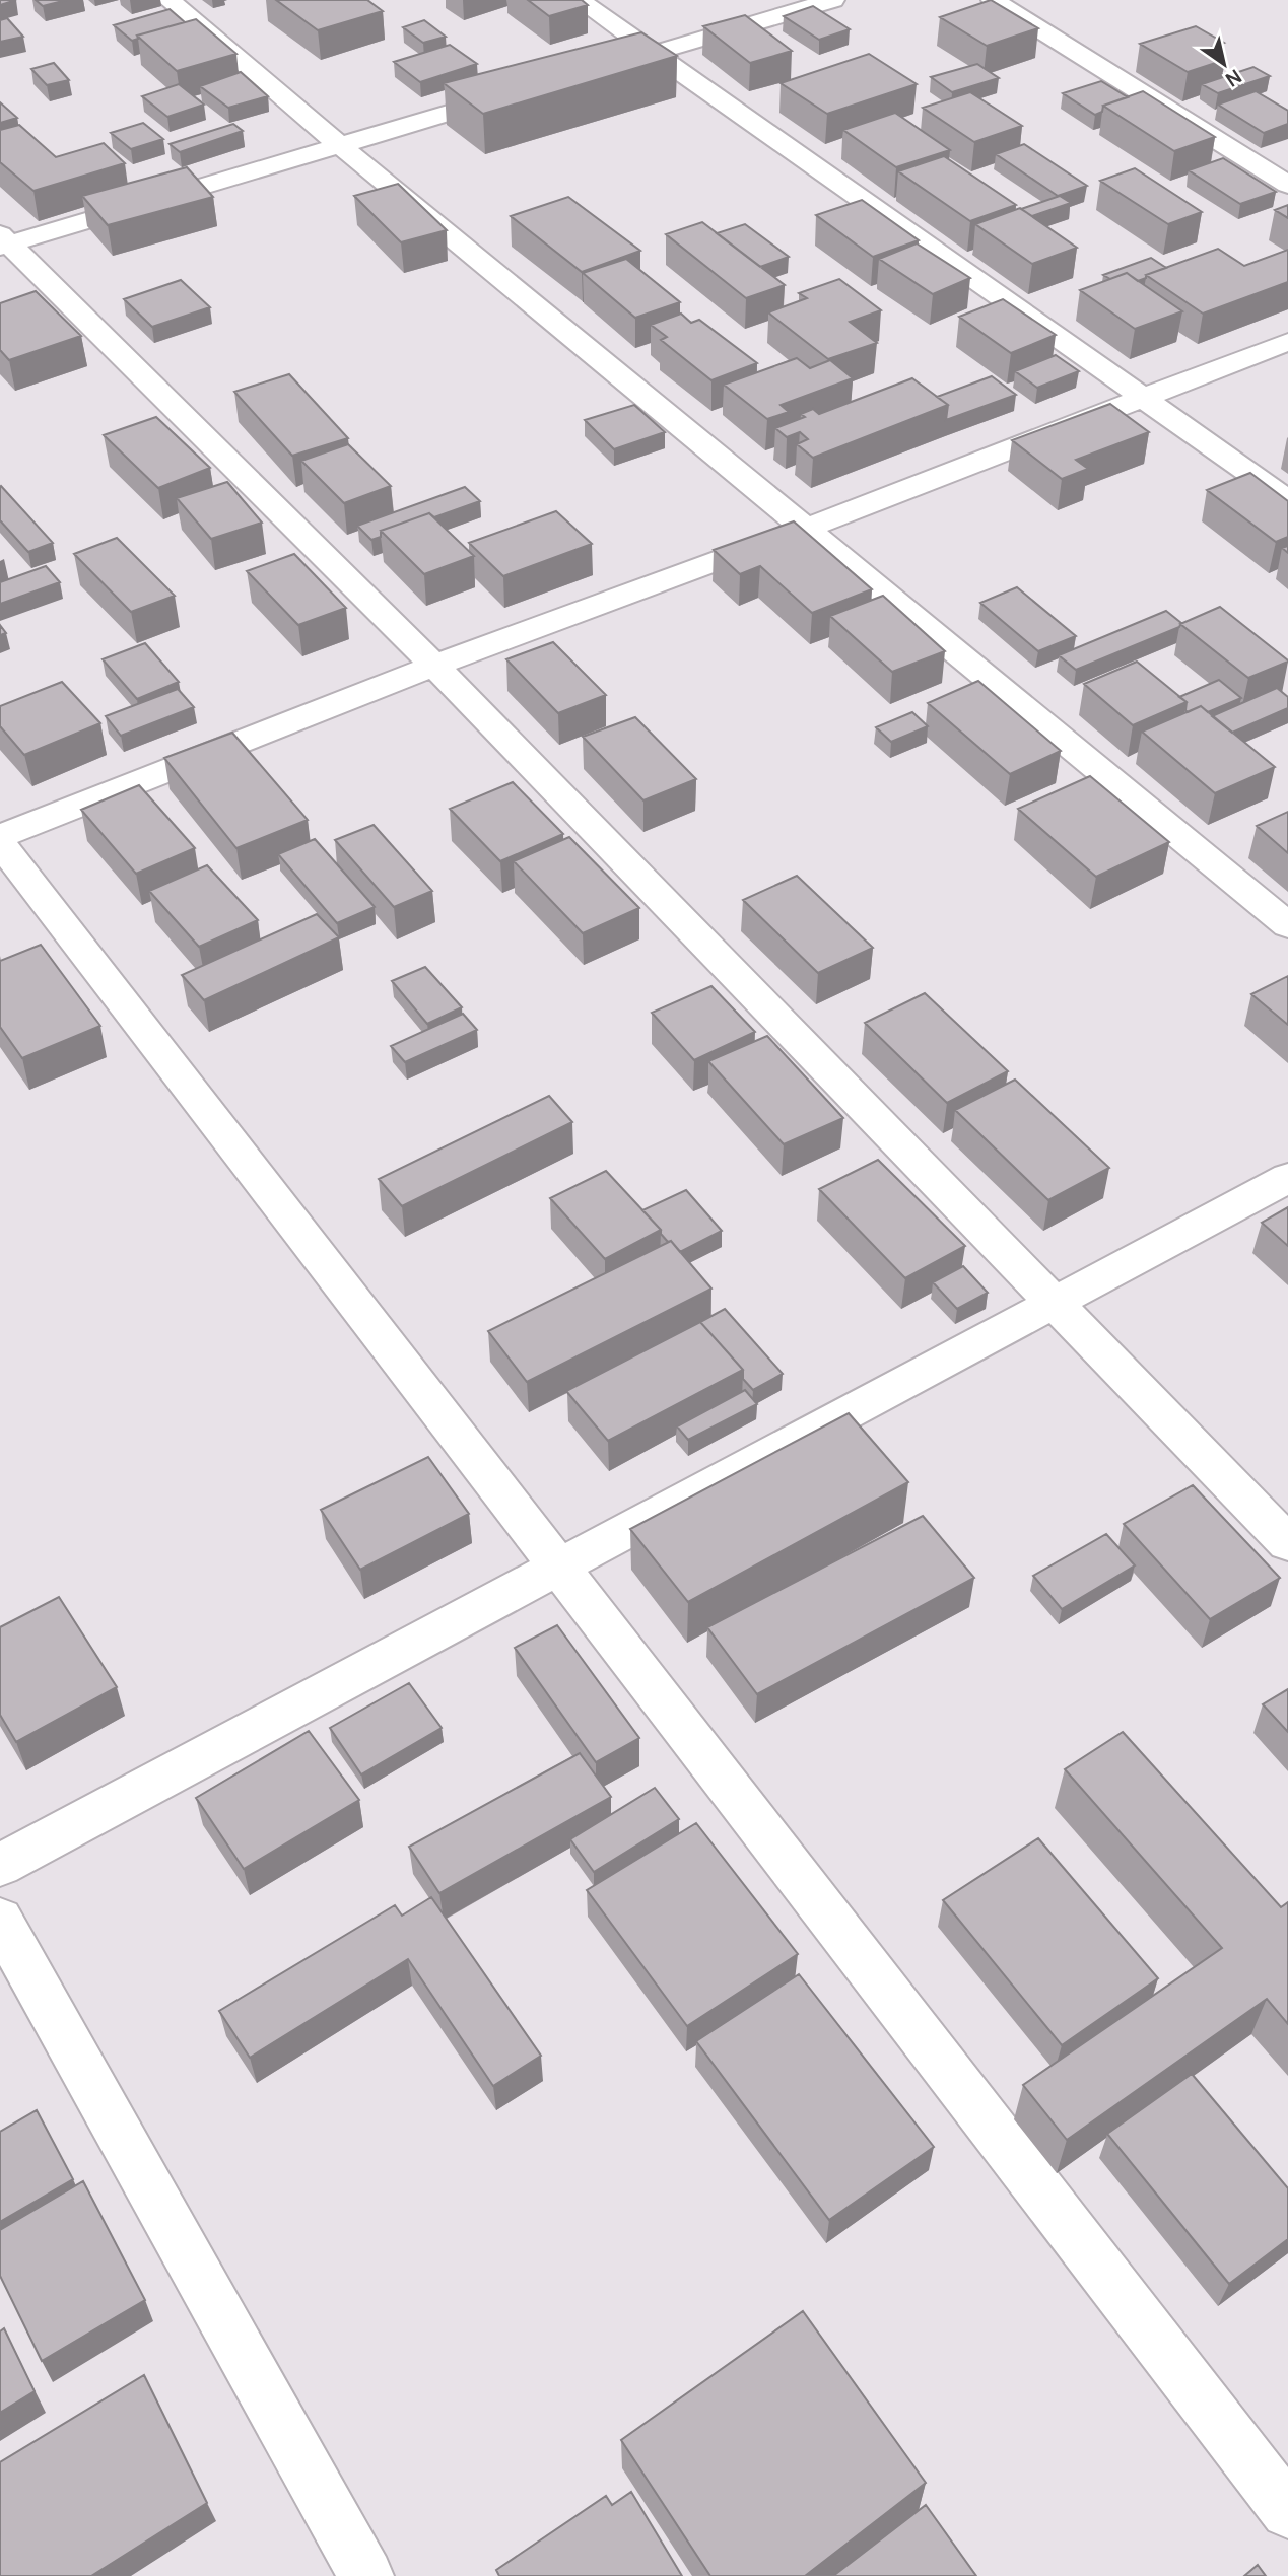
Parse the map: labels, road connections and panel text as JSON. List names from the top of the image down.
{
  "north": "bottom right"
}
